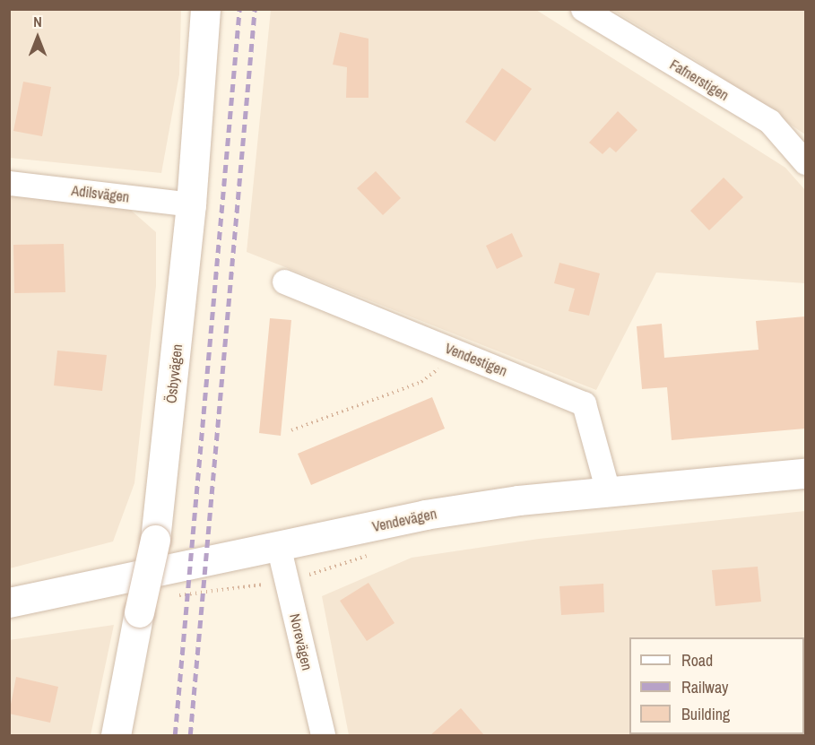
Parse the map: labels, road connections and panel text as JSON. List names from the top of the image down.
{
  "streets": {
    "street": [
      "Fafnerstigen",
      "Adilsvägen",
      "Vendestigen",
      "Ösbyvägen",
      "Vendevägen",
      "Norevägen"
    ]
  },
  "crossings": [
    ["Adilsvägen", "Ösbyvägen"],
    ["Vendestigen", "Vendevägen"],
    ["Vendevägen", "Norevägen"]
  ],
  "legend": ["Road", "Railway", "Building"],
  "north": "top"
}
